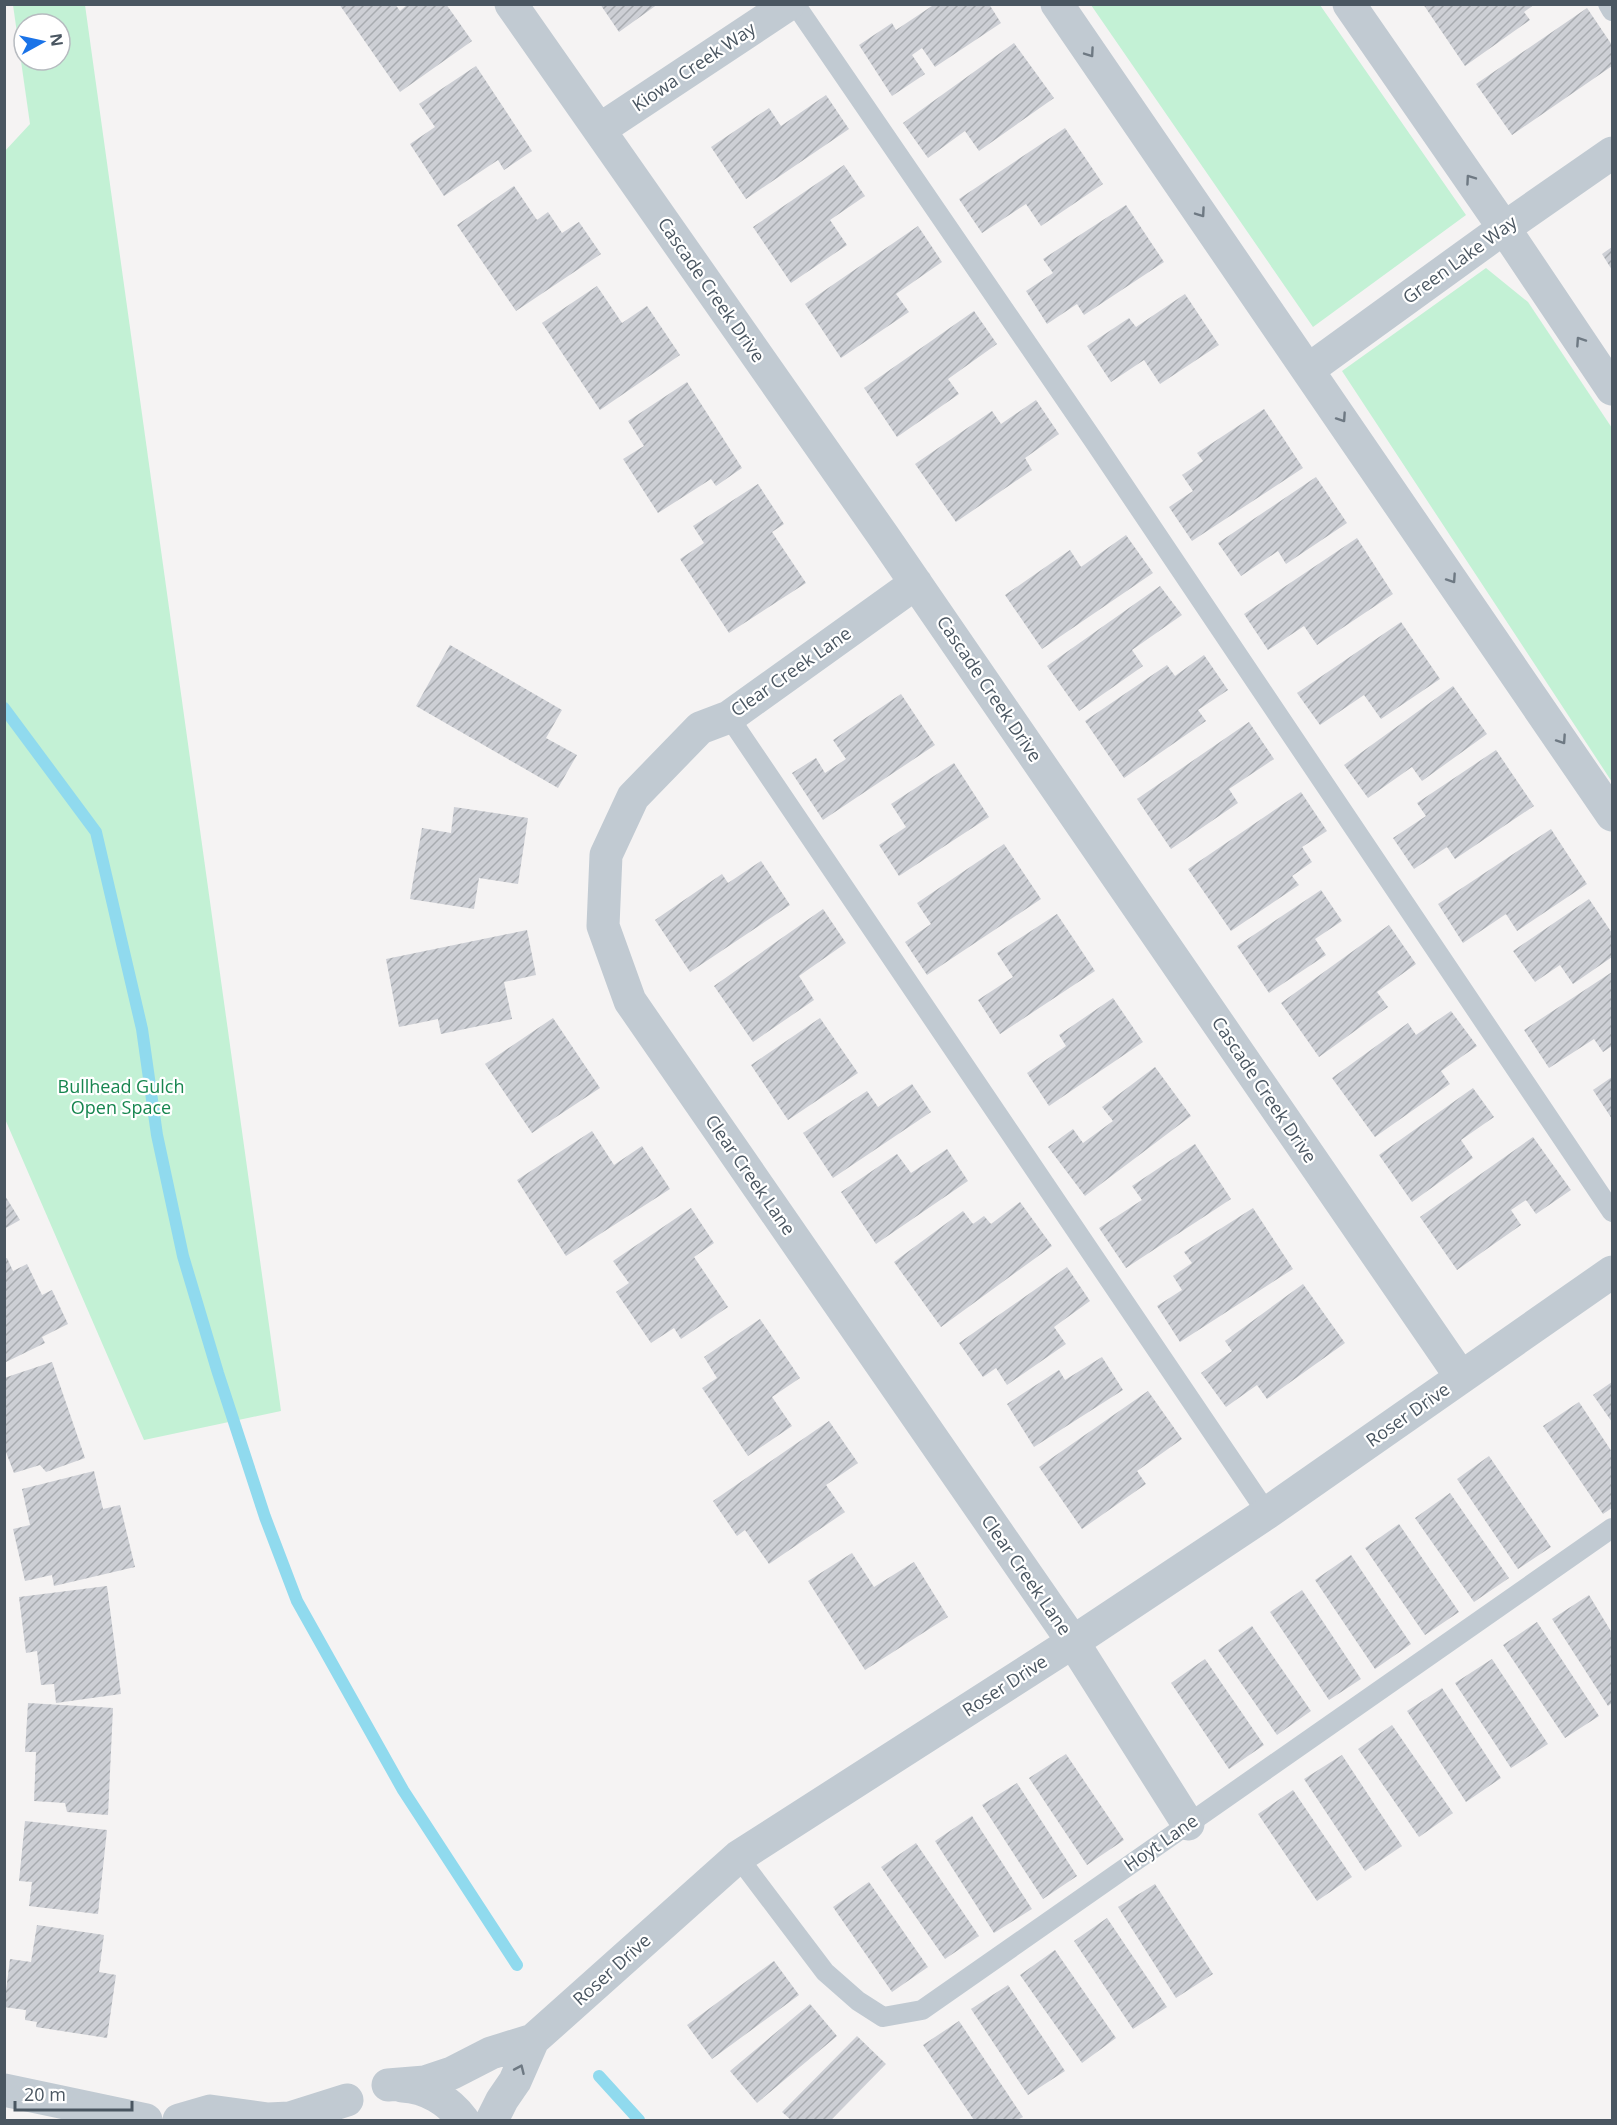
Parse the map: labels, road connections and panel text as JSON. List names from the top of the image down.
{
  "streets": {
    "street": [
      "Kiowa Creek Way",
      "Green Lake Way",
      "Cascade Creek Drive",
      "Clear Creek Lane",
      "Roser Drive"
    ],
    "lane": ["Hoyt Lane"]
  },
  "crossings": [
    ["Kiowa Creek Way", "Cascade Creek Drive"],
    ["Cascade Creek Drive", "Clear Creek Lane"],
    ["Cascade Creek Drive", "Roser Drive"],
    ["Clear Creek Lane", "Roser Drive"],
    ["Clear Creek Lane", "Hoyt Lane"],
    ["Roser Drive", "Hoyt Lane"]
  ],
  "parks": ["Bullhead Gulch Open Space"],
  "scale_bar": "20 m",
  "north": "right"
}
